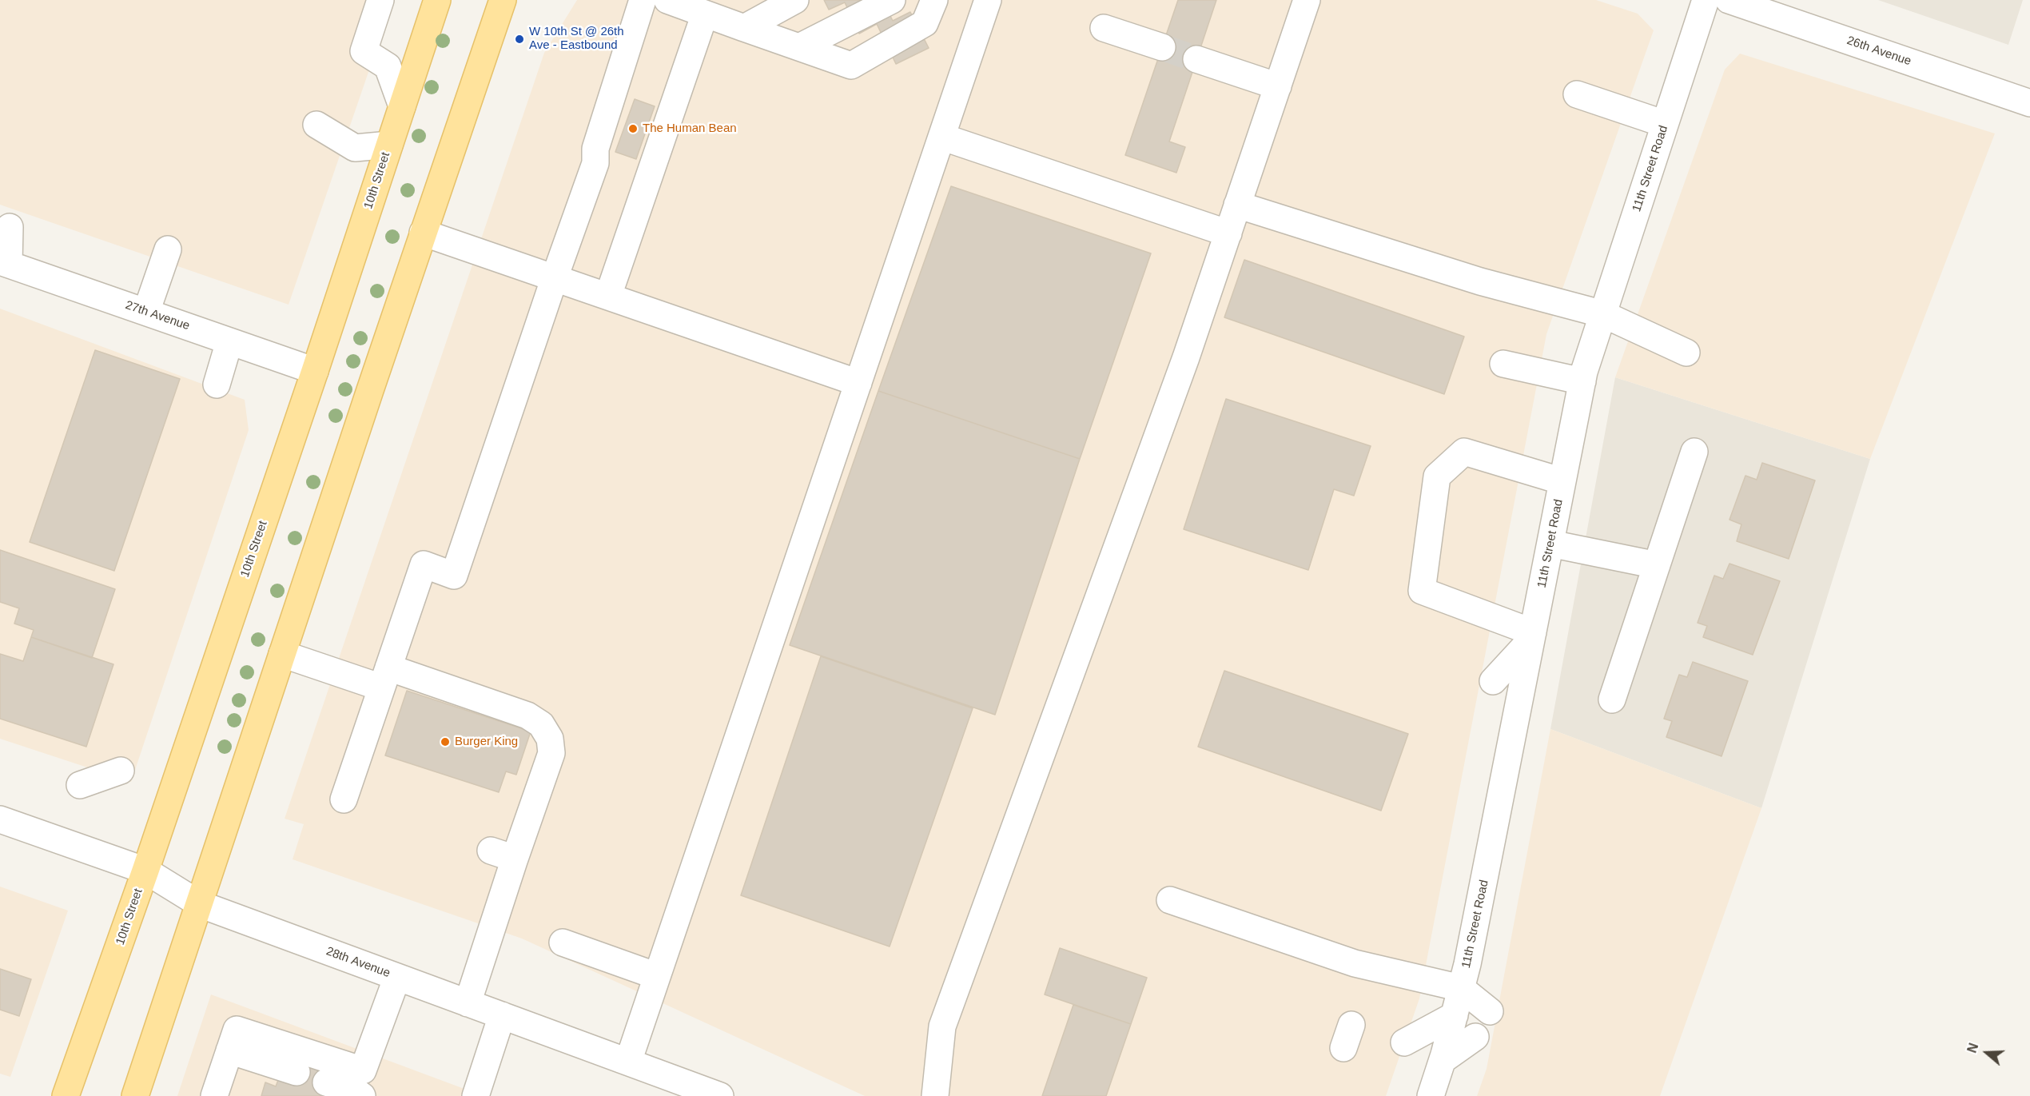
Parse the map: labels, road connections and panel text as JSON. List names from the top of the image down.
{
  "streets": {
    "main road": ["10th Street"],
    "street": [
      "26th Avenue",
      "11th Street Road",
      "27th Avenue",
      "28th Avenue"
    ]
  },
  "crossings": [
    ["10th Street", "27th Avenue"],
    ["10th Street", "28th Avenue"]
  ],
  "places": ["W 10th St @ 26th Ave - Eastbound", "The Human Bean", "Burger King"],
  "north": "left"
}
